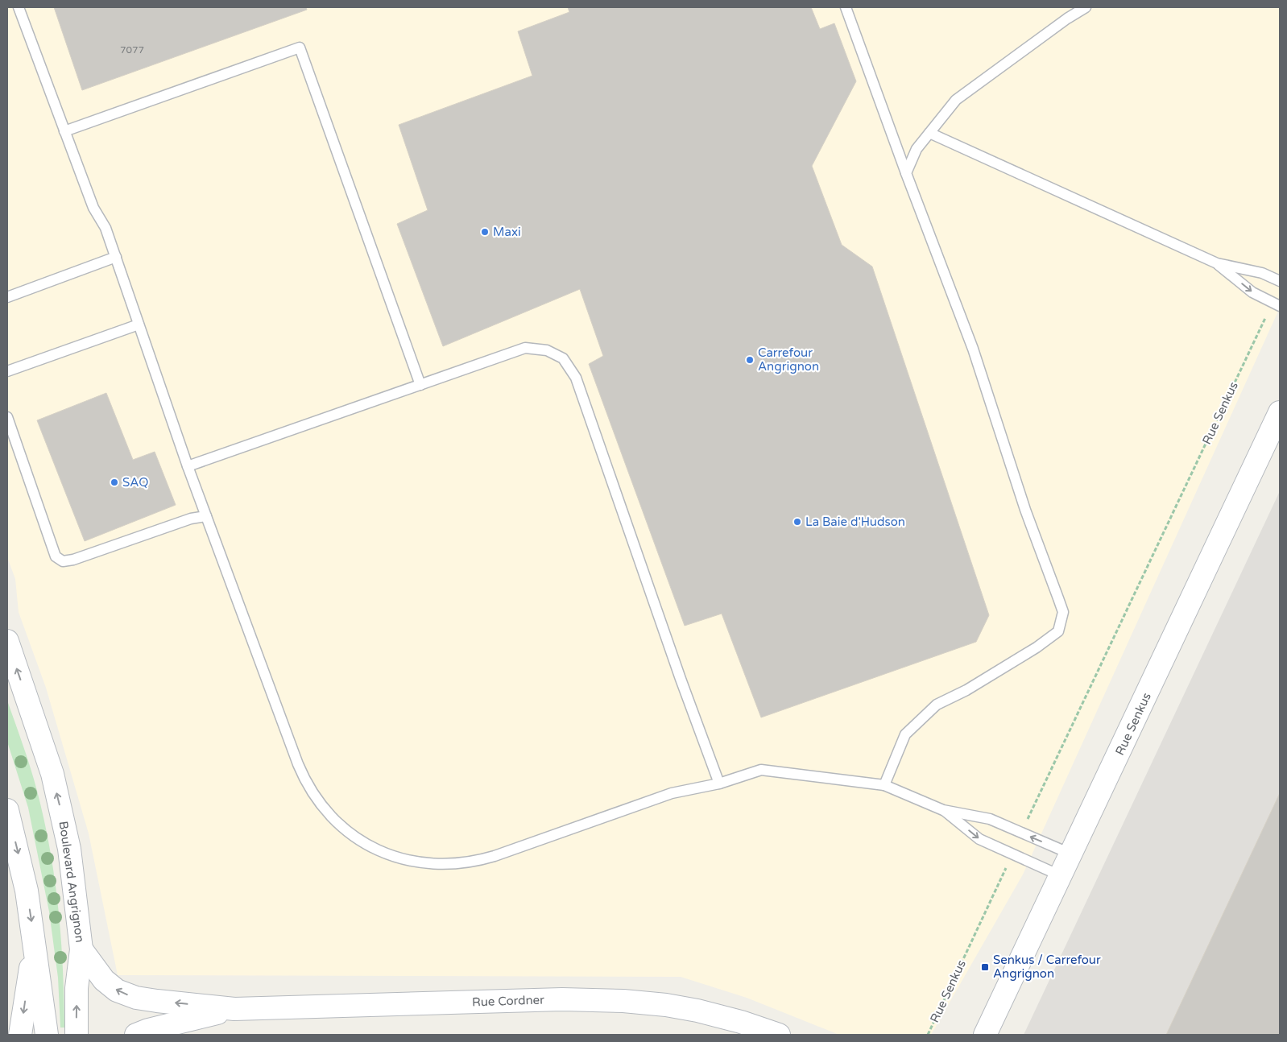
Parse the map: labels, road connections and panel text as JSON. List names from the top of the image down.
{
  "streets": {
    "street": ["Rue Senkus", "Boulevard Angrignon", "Rue Cordner"]
  },
  "places": {
    "other": [
      "Maxi",
      "Carrefour Angrignon",
      "SAQ",
      "La Baie d'Hudson"
    ],
    "transit": ["Senkus / Carrefour Angrignon"]
  },
  "house_numbers": ["7077"]
}
